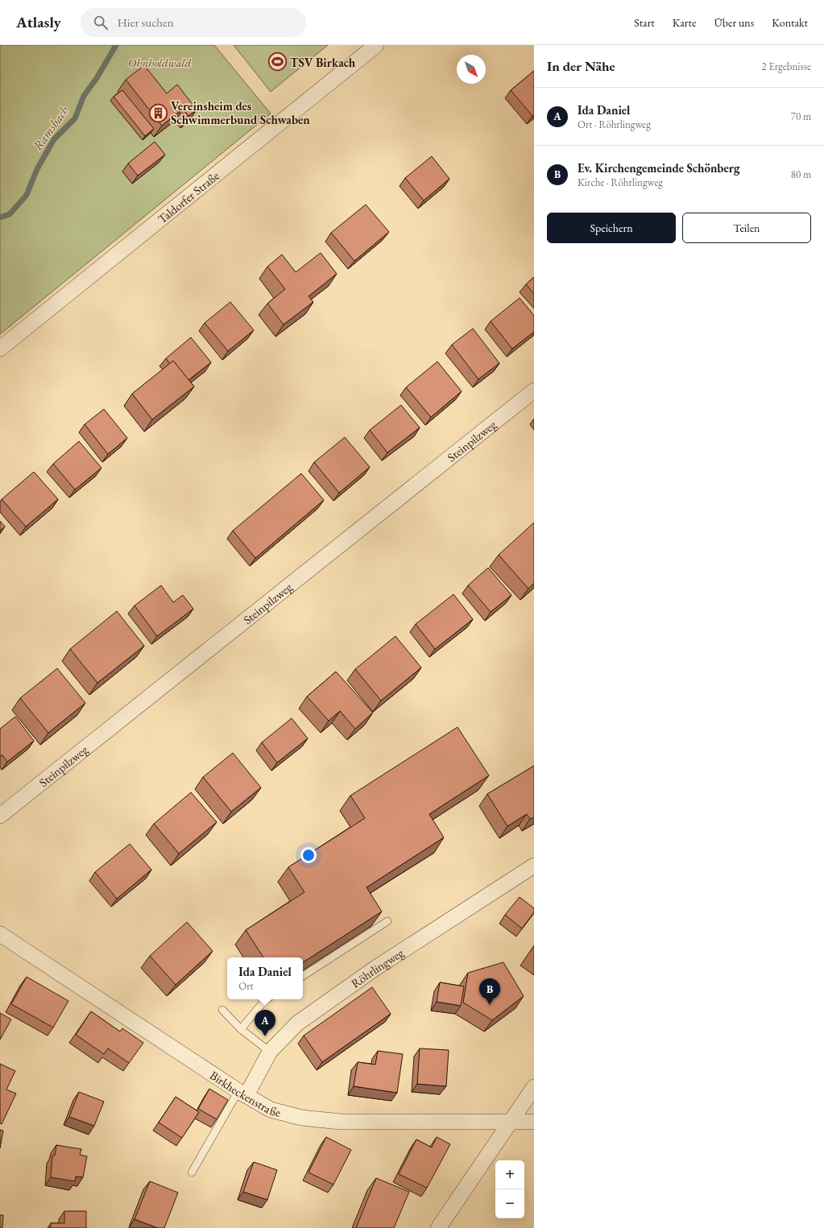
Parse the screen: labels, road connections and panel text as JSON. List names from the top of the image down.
{
  "streets": {
    "street": [
      "Taldorfer Straße",
      "Steinpilzweg",
      "Röhrlingweg",
      "Birkheckenstraße"
    ]
  },
  "crossings": [
    ["Röhrlingweg", "Birkheckenstraße"]
  ],
  "water": ["Ramsbach"],
  "parks": ["Ohnholdwald"],
  "places": {
    "sports": ["TSV Birkach"],
    "building": ["Vereinsheim des Schwimmerbund Schwaben"]
  },
  "north": "bottom right",
  "page": {
    "header": "Atlasly",
    "search": "Hier suchen",
    "nav": [
      "Start",
      "Karte",
      "Über uns",
      "Kontakt"
    ],
    "heading": ["In der Nähe", "2 Ergebnisse"],
    "list": [
      {
        "mark": "A",
        "name": "Ida Daniel",
        "note": "Ort · Röhrlingweg",
        "value": "70 m"
      },
      {
        "mark": "B",
        "name": "Ev. Kirchengemeinde Schönberg",
        "note": "Kirche · Röhrlingweg",
        "value": "80 m"
      }
    ],
    "buttons": ["Speichern", "Teilen"],
    "popup": ["Ida Daniel", "Ort"],
    "pins": ["B", "A"],
    "map_buttons": ["+", "−"]
  }
}
